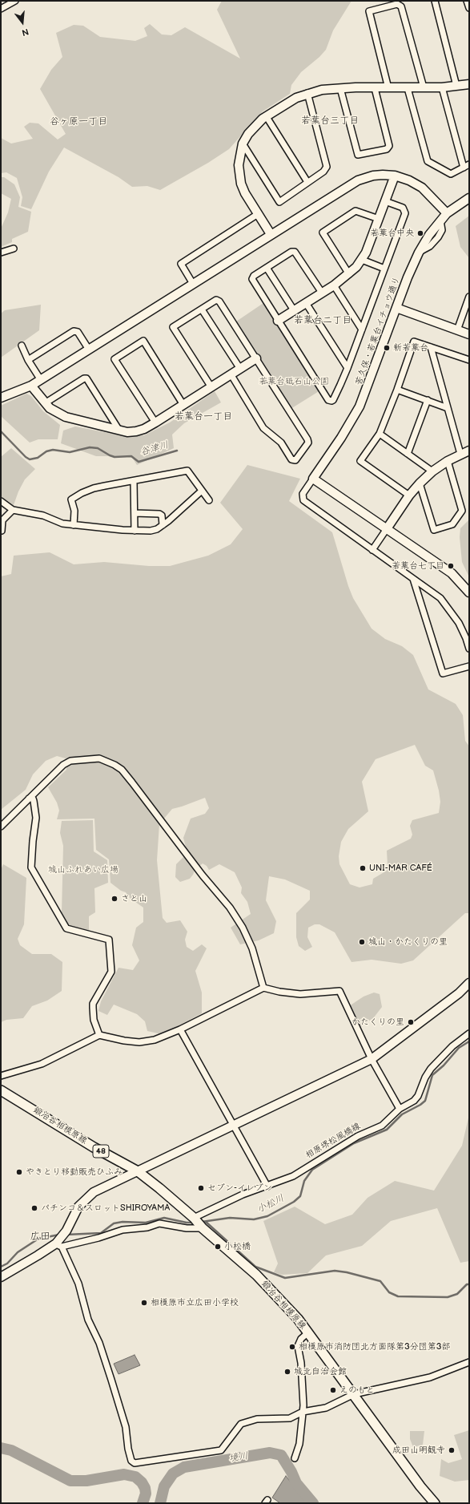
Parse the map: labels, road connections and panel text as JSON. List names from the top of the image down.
{
  "streets": {
    "main road": ["鍛冶谷相模原線", "48"],
    "street": ["苦久保・若葉台イチョウ通り", "相原堺松風橋線"]
  },
  "crossings": [
    ["鍛冶谷相模原線", "相原堺松風橋線"]
  ],
  "districts": [
    "若葉台三丁目",
    "谷ヶ原一丁目",
    "若葉台二丁目",
    "若葉台一丁目",
    "広田"
  ],
  "water": ["谷津川", "小松川", "境川"],
  "parks": ["若葉台砥石山公園", "城山ふれあい広場"],
  "places": [
    "若葉台中央",
    "新若葉台",
    "若葉台七丁目",
    "UNI-MAR CAFÉ",
    "さと山",
    "城山・かたくりの里",
    "かたくりの里",
    "やきとり移動販売ひふみ",
    "セブン-イレブン",
    "パチンコ＆スロットSHIROYAMA",
    "小松橋",
    "相模原市立広田小学校",
    "相模原市消防団北方面隊第3分団第3部",
    "城北自治会館",
    "えのもと",
    "成田山明観寺"
  ],
  "north": "bottom"
}
